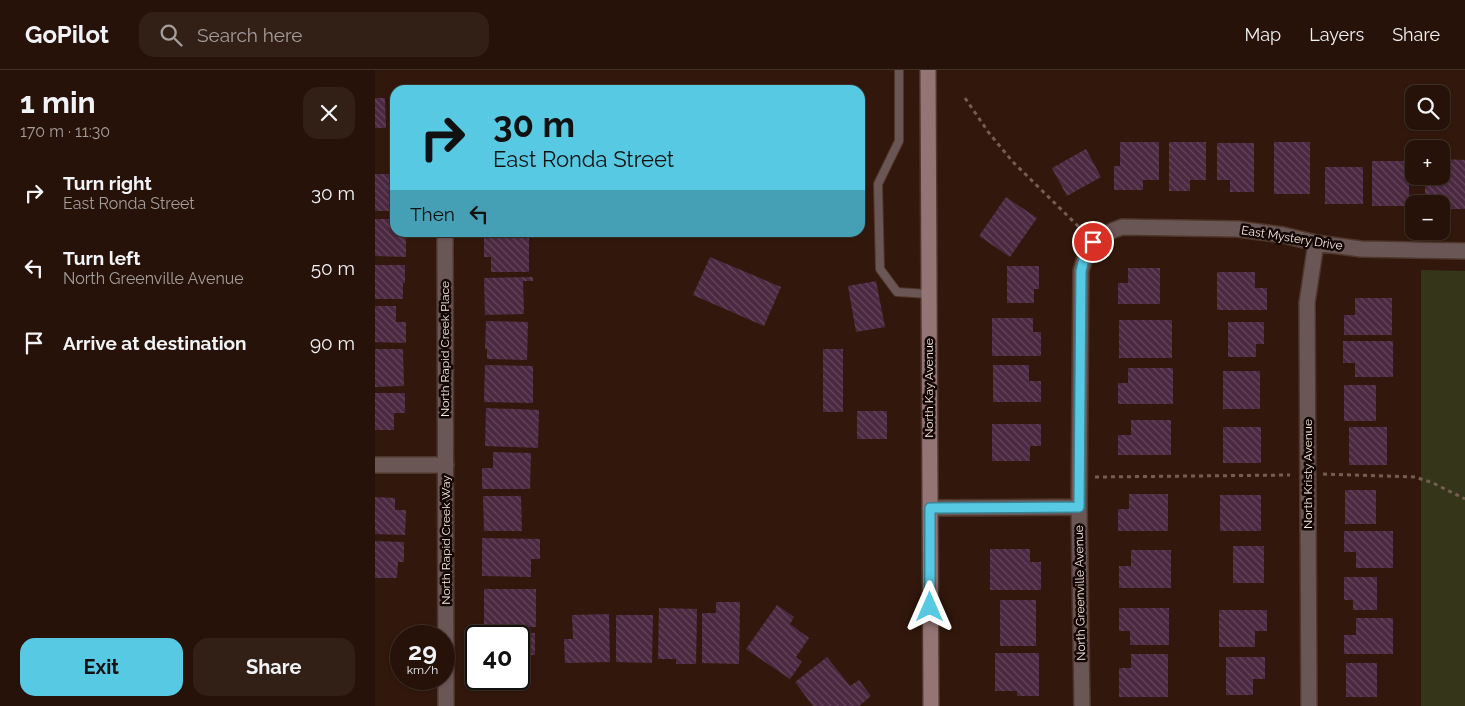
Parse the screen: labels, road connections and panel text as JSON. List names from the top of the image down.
{
  "streets": {
    "street": [
      "East Mystery Drive",
      "North Rapid Creek Place",
      "North Kay Avenue",
      "North Kristy Avenue",
      "North Rapid Creek Way",
      "North Greenville Avenue"
    ]
  },
  "crossings": [
    ["East Mystery Drive", "North Kristy Avenue"],
    ["East Mystery Drive", "North Greenville Avenue"],
    ["North Rapid Creek Place", "North Rapid Creek Way"]
  ],
  "page": {
    "header": "GoPilot",
    "search": "Search here",
    "nav": ["Map", "Layers", "Share"],
    "heading": ["1 min", "170 m · 11:30"],
    "map_buttons": ["+", "−"],
    "turn": ["30 m", "East Ronda Street"],
    "list": [
      {
        "name": "Turn right",
        "note": "East Ronda Street",
        "value": "30 m"
      },
      {
        "name": "Turn left",
        "note": "North Greenville Avenue",
        "value": "50 m"
      },
      {
        "name": "Arrive at destination",
        "value": "90 m"
      }
    ],
    "then": "Then",
    "speed": "29 km/h",
    "limit": "40",
    "buttons": ["Exit", "Share"]
  }
}
